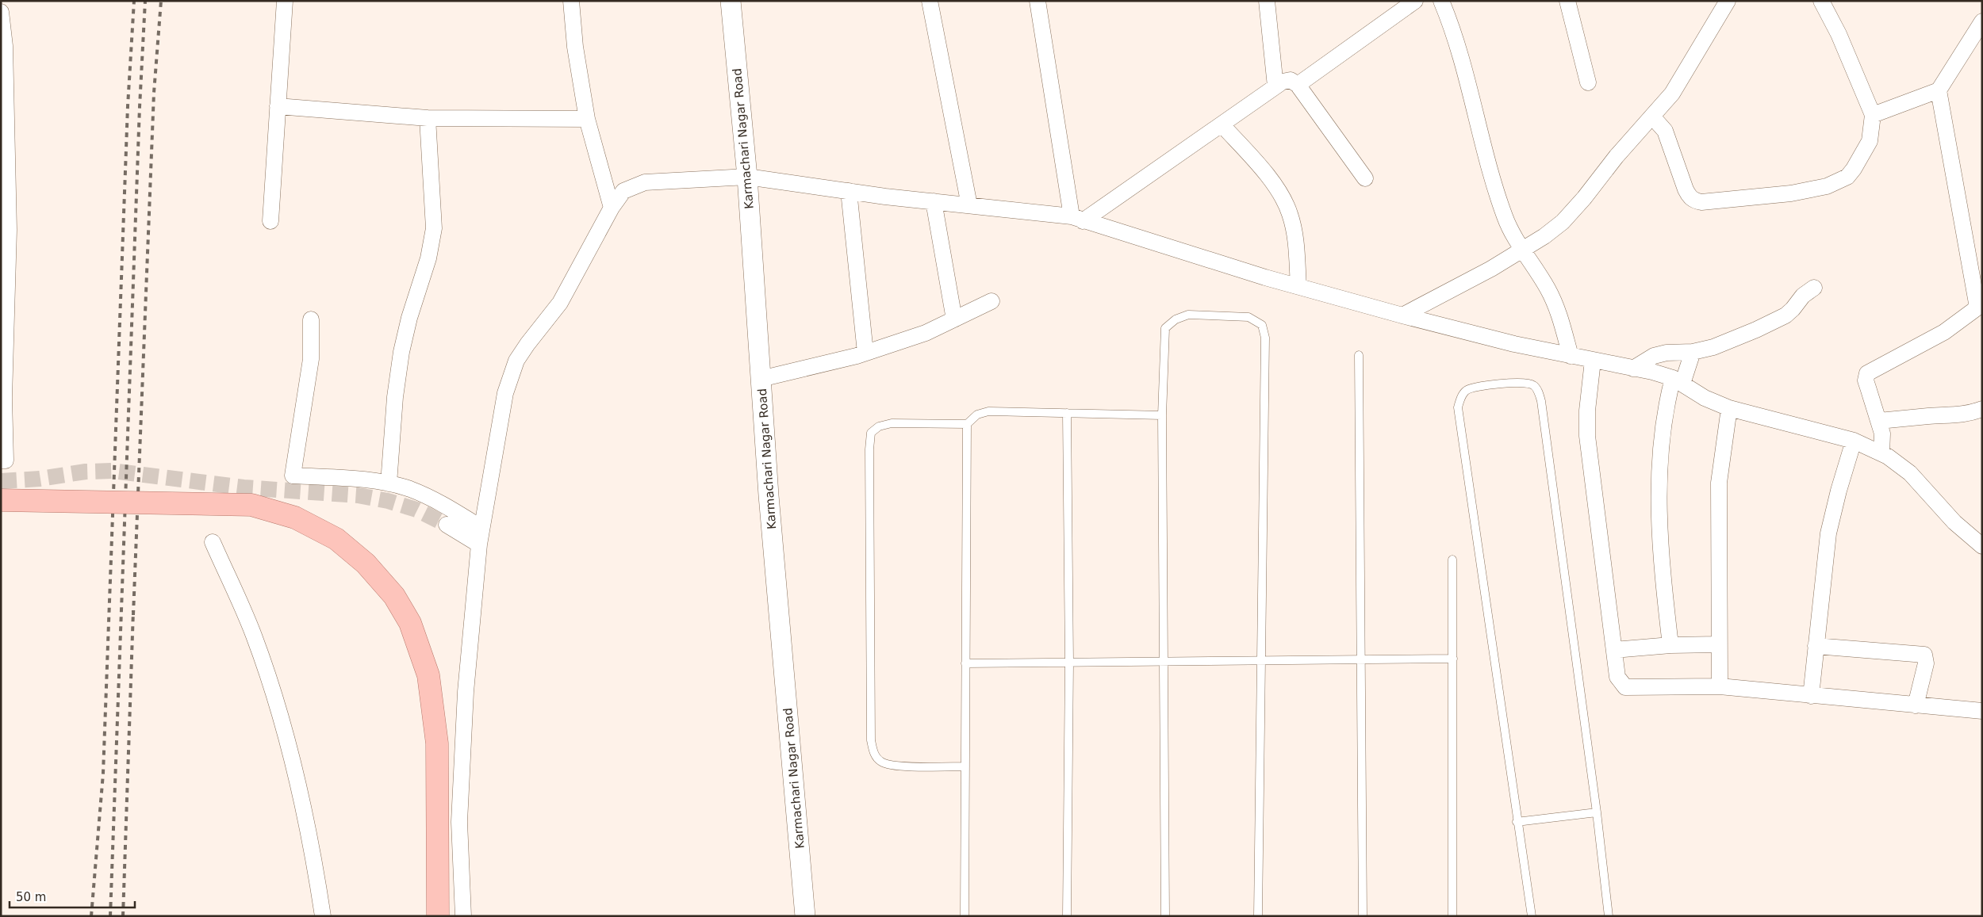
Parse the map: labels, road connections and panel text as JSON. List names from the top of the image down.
{
  "streets": {
    "street": ["Karmachari Nagar Road"]
  },
  "scale_bar": "50 m"
}
